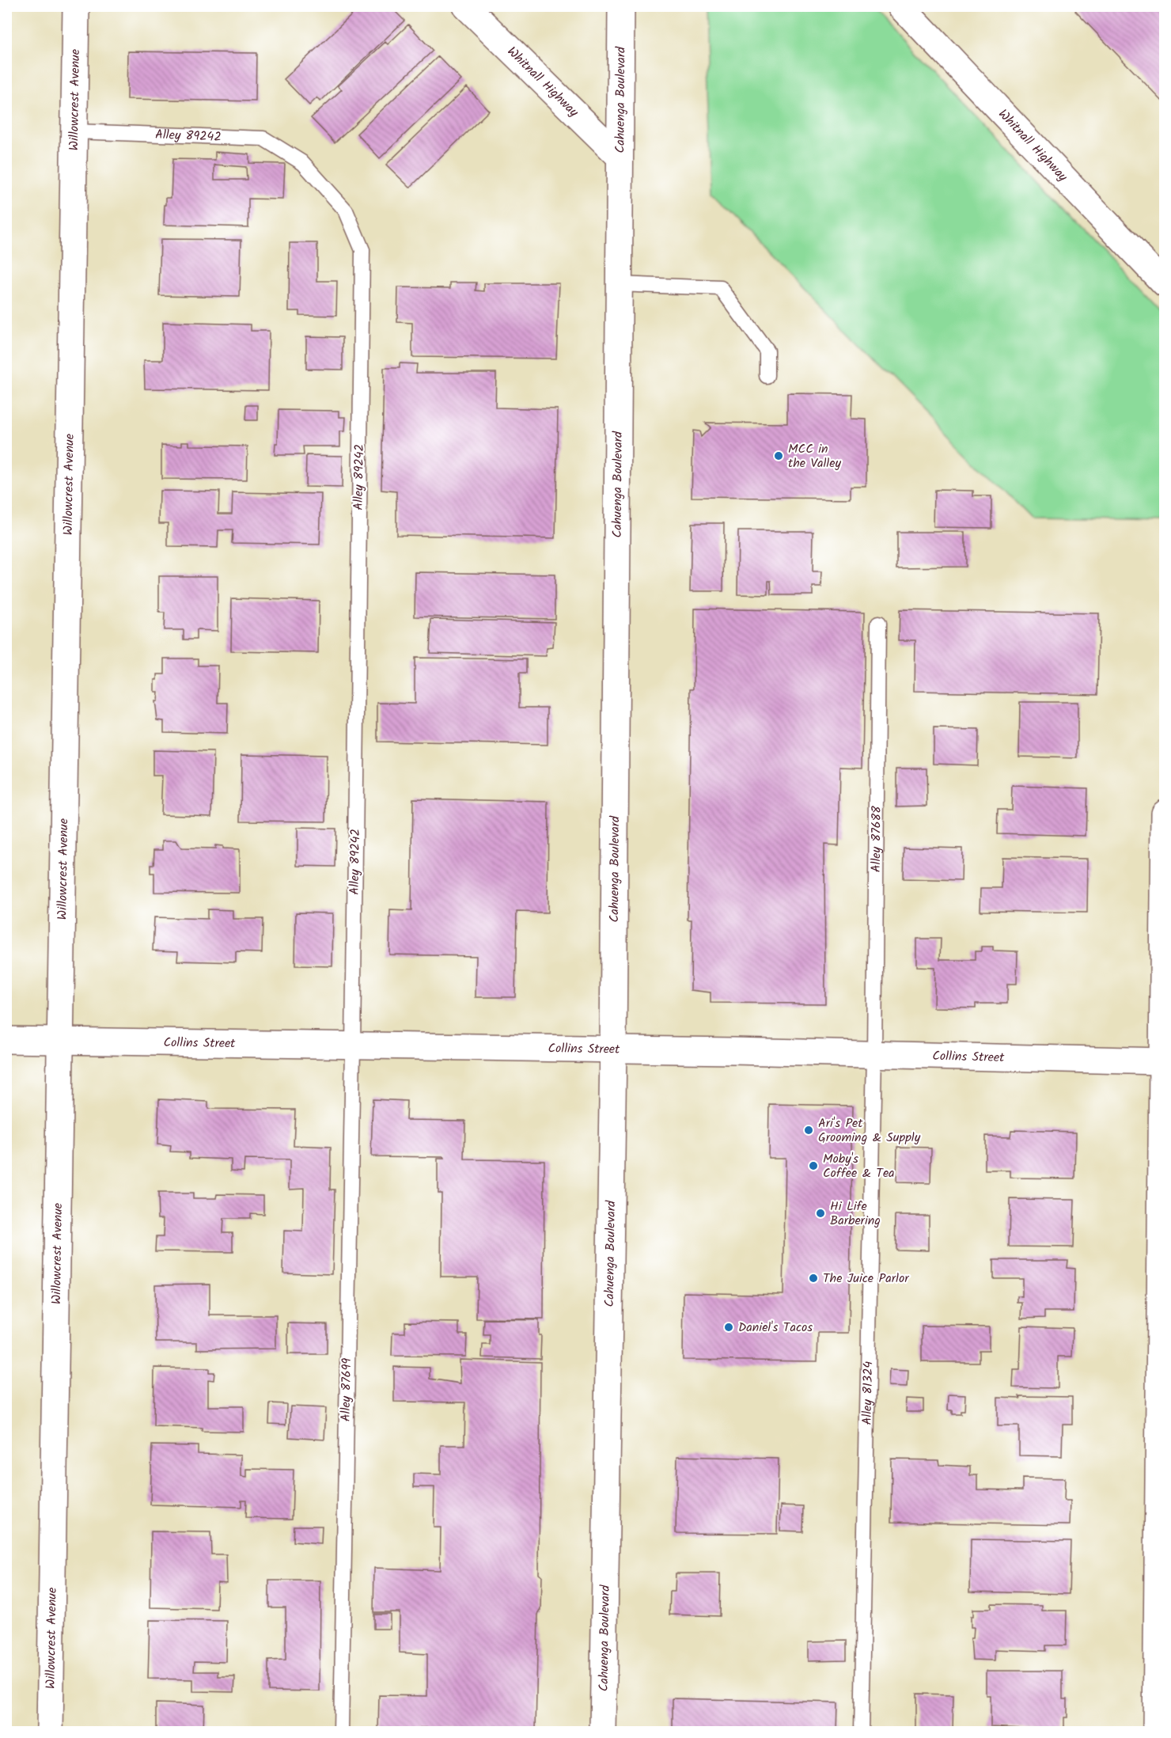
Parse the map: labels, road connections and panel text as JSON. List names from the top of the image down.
{
  "streets": {
    "street": [
      "Whitnall Highway",
      "Willowcrest Avenue",
      "Cahuenga Boulevard",
      "Collins Street"
    ],
    "lane": [
      "Alley 89242",
      "Alley 87688",
      "Alley 87699",
      "Alley 81324"
    ]
  },
  "crossings": [
    ["Whitnall Highway", "Cahuenga Boulevard"],
    ["Willowcrest Avenue", "Alley 89242"],
    ["Willowcrest Avenue", "Collins Street"],
    ["Cahuenga Boulevard", "Collins Street"],
    ["Alley 89242", "Collins Street"],
    ["Alley 89242", "Alley 87699"],
    ["Alley 87688", "Collins Street"],
    ["Alley 87688", "Alley 81324"],
    ["Collins Street", "Alley 87699"],
    ["Collins Street", "Alley 81324"]
  ],
  "places": [
    "MCC in the Valley",
    "Ari's Pet Grooming & Supply",
    "Moby's Coffee & Tea",
    "Hi Life Barbering",
    "The Juice Parlor",
    "Daniel's Tacos"
  ]
}
